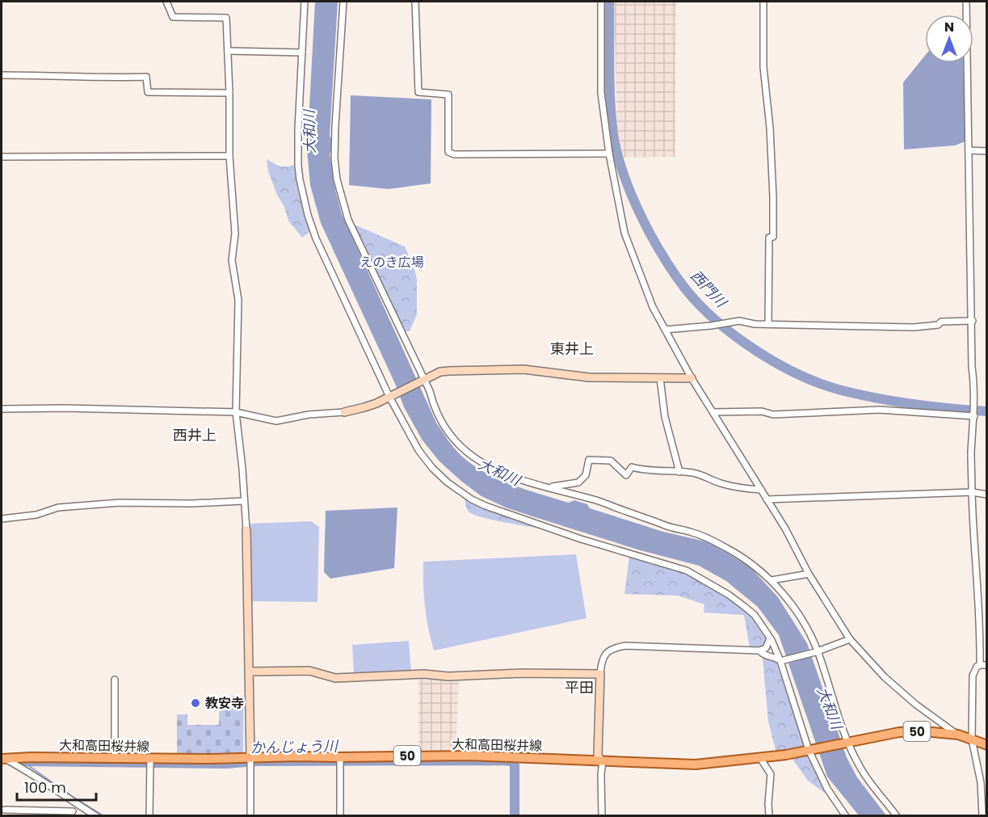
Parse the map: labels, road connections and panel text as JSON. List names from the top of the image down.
{
  "streets": {
    "main road": ["50", "大和高田桜井線"]
  },
  "districts": ["東井上", "西井上", "平田"],
  "water": ["大和川", "西門川", "かんじょう川"],
  "parks": ["えのき広場"],
  "places": ["教安寺"],
  "scale_bar": "100 m",
  "north": "top"
}
